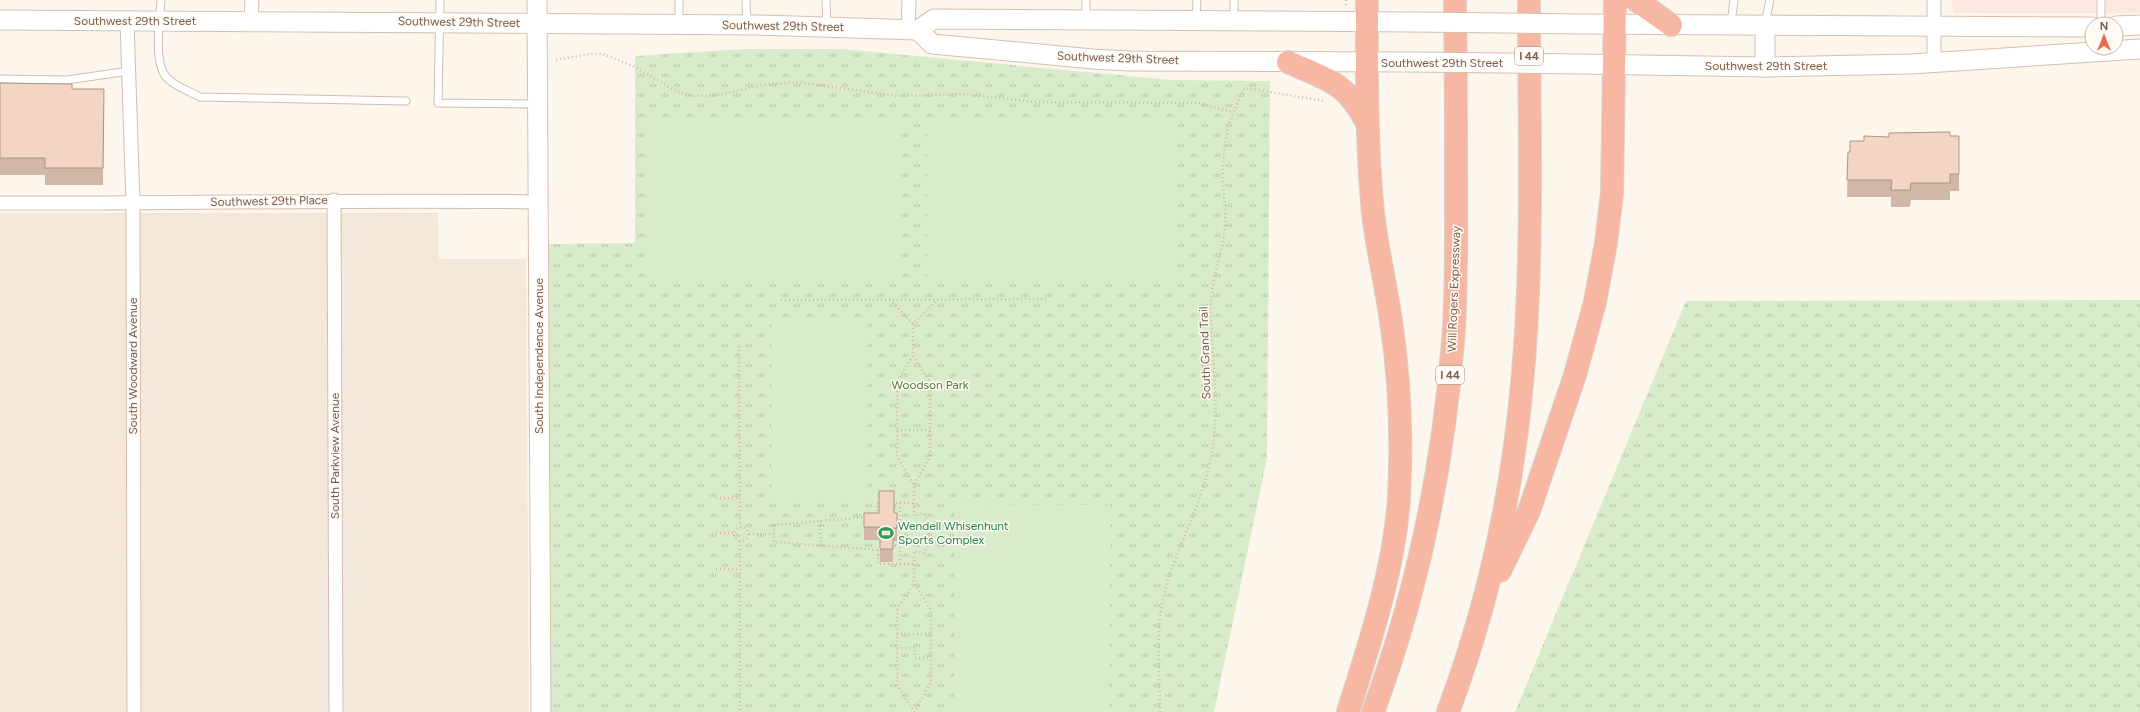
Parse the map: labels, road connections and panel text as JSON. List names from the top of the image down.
{
  "streets": {
    "highway": ["I 44", "Will Rogers Expressway"],
    "main road": ["Southwest 29th Street", "South Independence Avenue"],
    "street": ["Southwest 29th Place", "South Woodward Avenue", "South Parkview Avenue"],
    "path": ["South Grand Trail"]
  },
  "crossings": [
    ["Southwest 29th Street", "South Independence Avenue"],
    ["Southwest 29th Street", "South Woodward Avenue"],
    ["Southwest 29th Place", "South Independence Avenue"],
    ["Southwest 29th Place", "South Woodward Avenue"],
    ["Southwest 29th Place", "South Parkview Avenue"]
  ],
  "parks": ["Woodson Park"],
  "places": {
    "sports": ["Wendell Whisenhunt Sports Complex"]
  },
  "north": "top"
}
